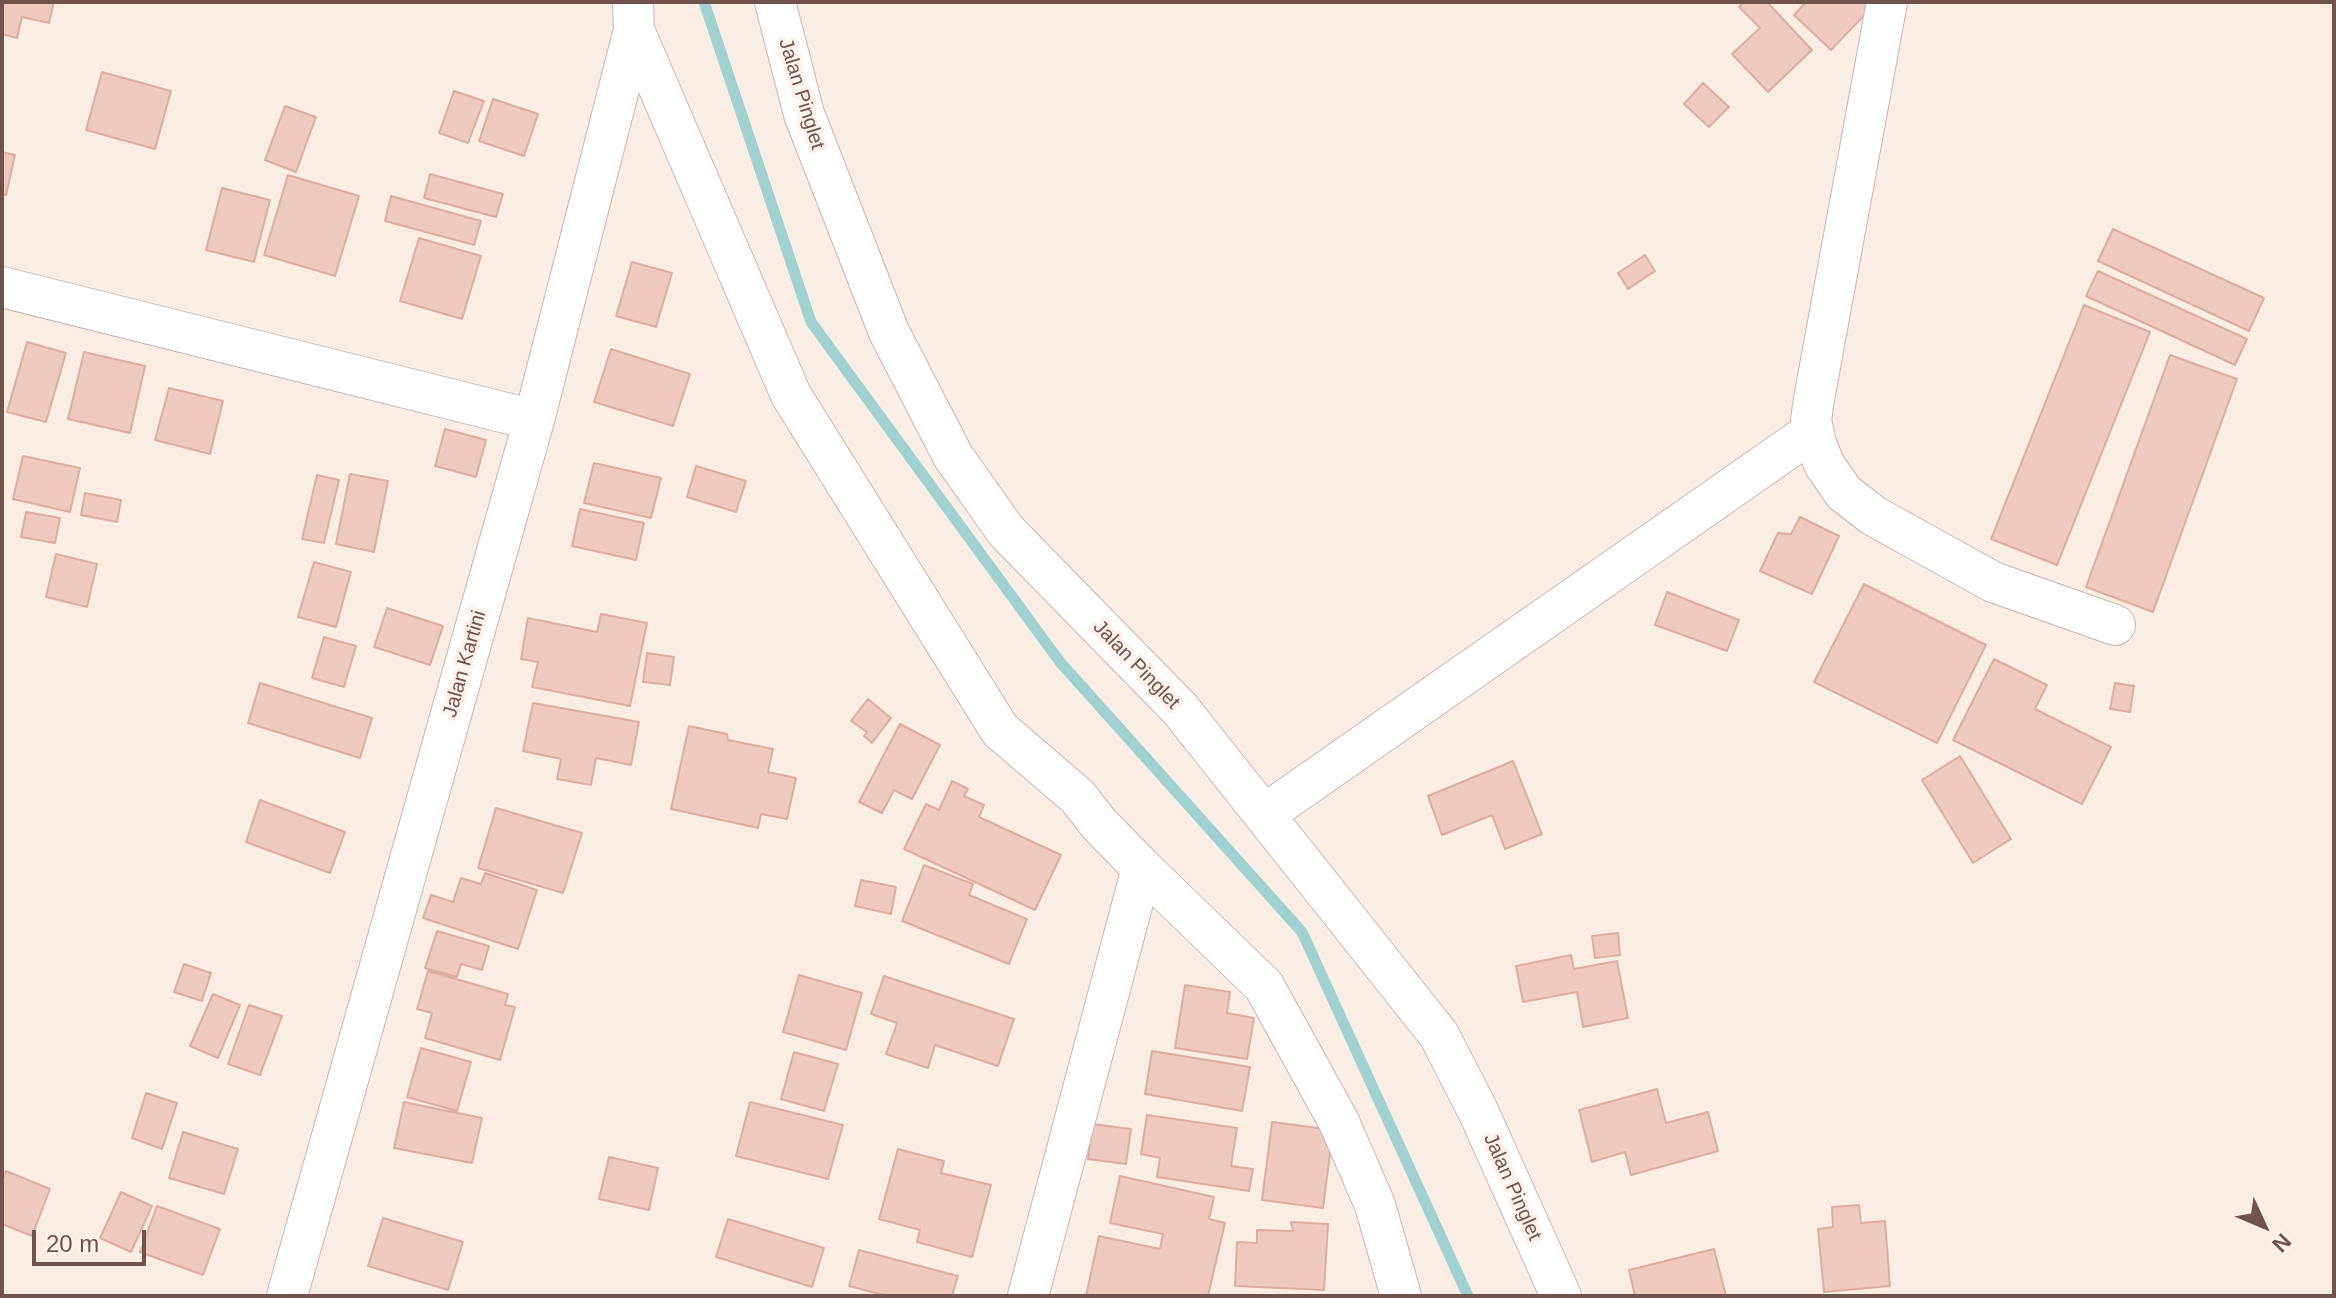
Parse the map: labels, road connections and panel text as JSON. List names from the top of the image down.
{
  "streets": {
    "street": ["Jalan Pinglet", "Jalan Kartini"]
  },
  "scale_bar": "20 m",
  "north": "bottom right"
}
